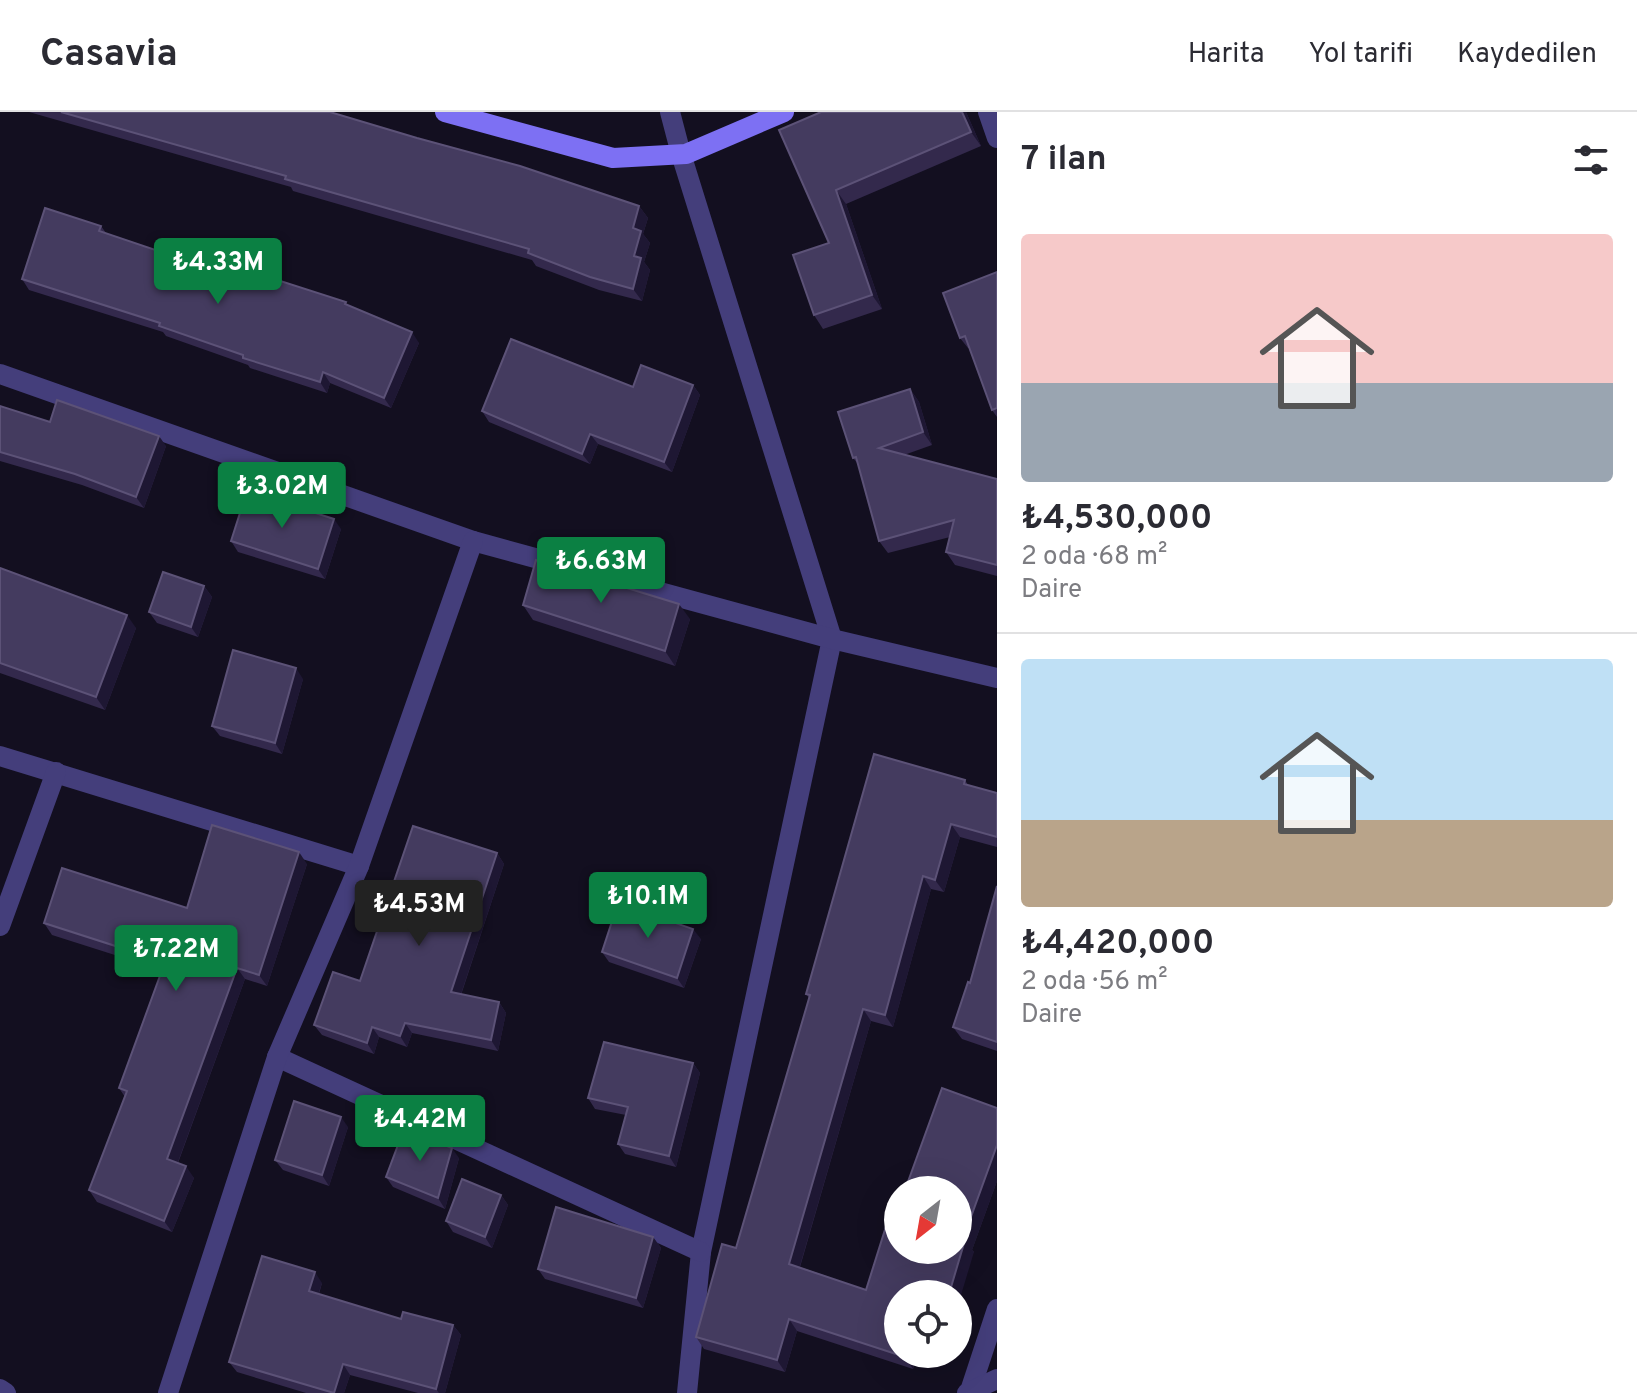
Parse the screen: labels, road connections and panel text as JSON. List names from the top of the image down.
{
  "north": "bottom left",
  "page": {
    "header": "Casavia",
    "nav": ["Harita", "Yol tarifi", "Kaydedilen"],
    "heading": "7 ilan",
    "list": [
      {
        "name": "₺4,530,000",
        "note": "2 oda · 68 m² · Daire"
      },
      {
        "name": "₺4,420,000",
        "note": "2 oda · 56 m² · Daire"
      }
    ],
    "price": [
      "₺4.33M",
      "₺3.02M",
      "₺6.63M",
      "₺10.1M",
      "₺4.53M",
      "₺7.22M",
      "₺4.42M"
    ]
  }
}
